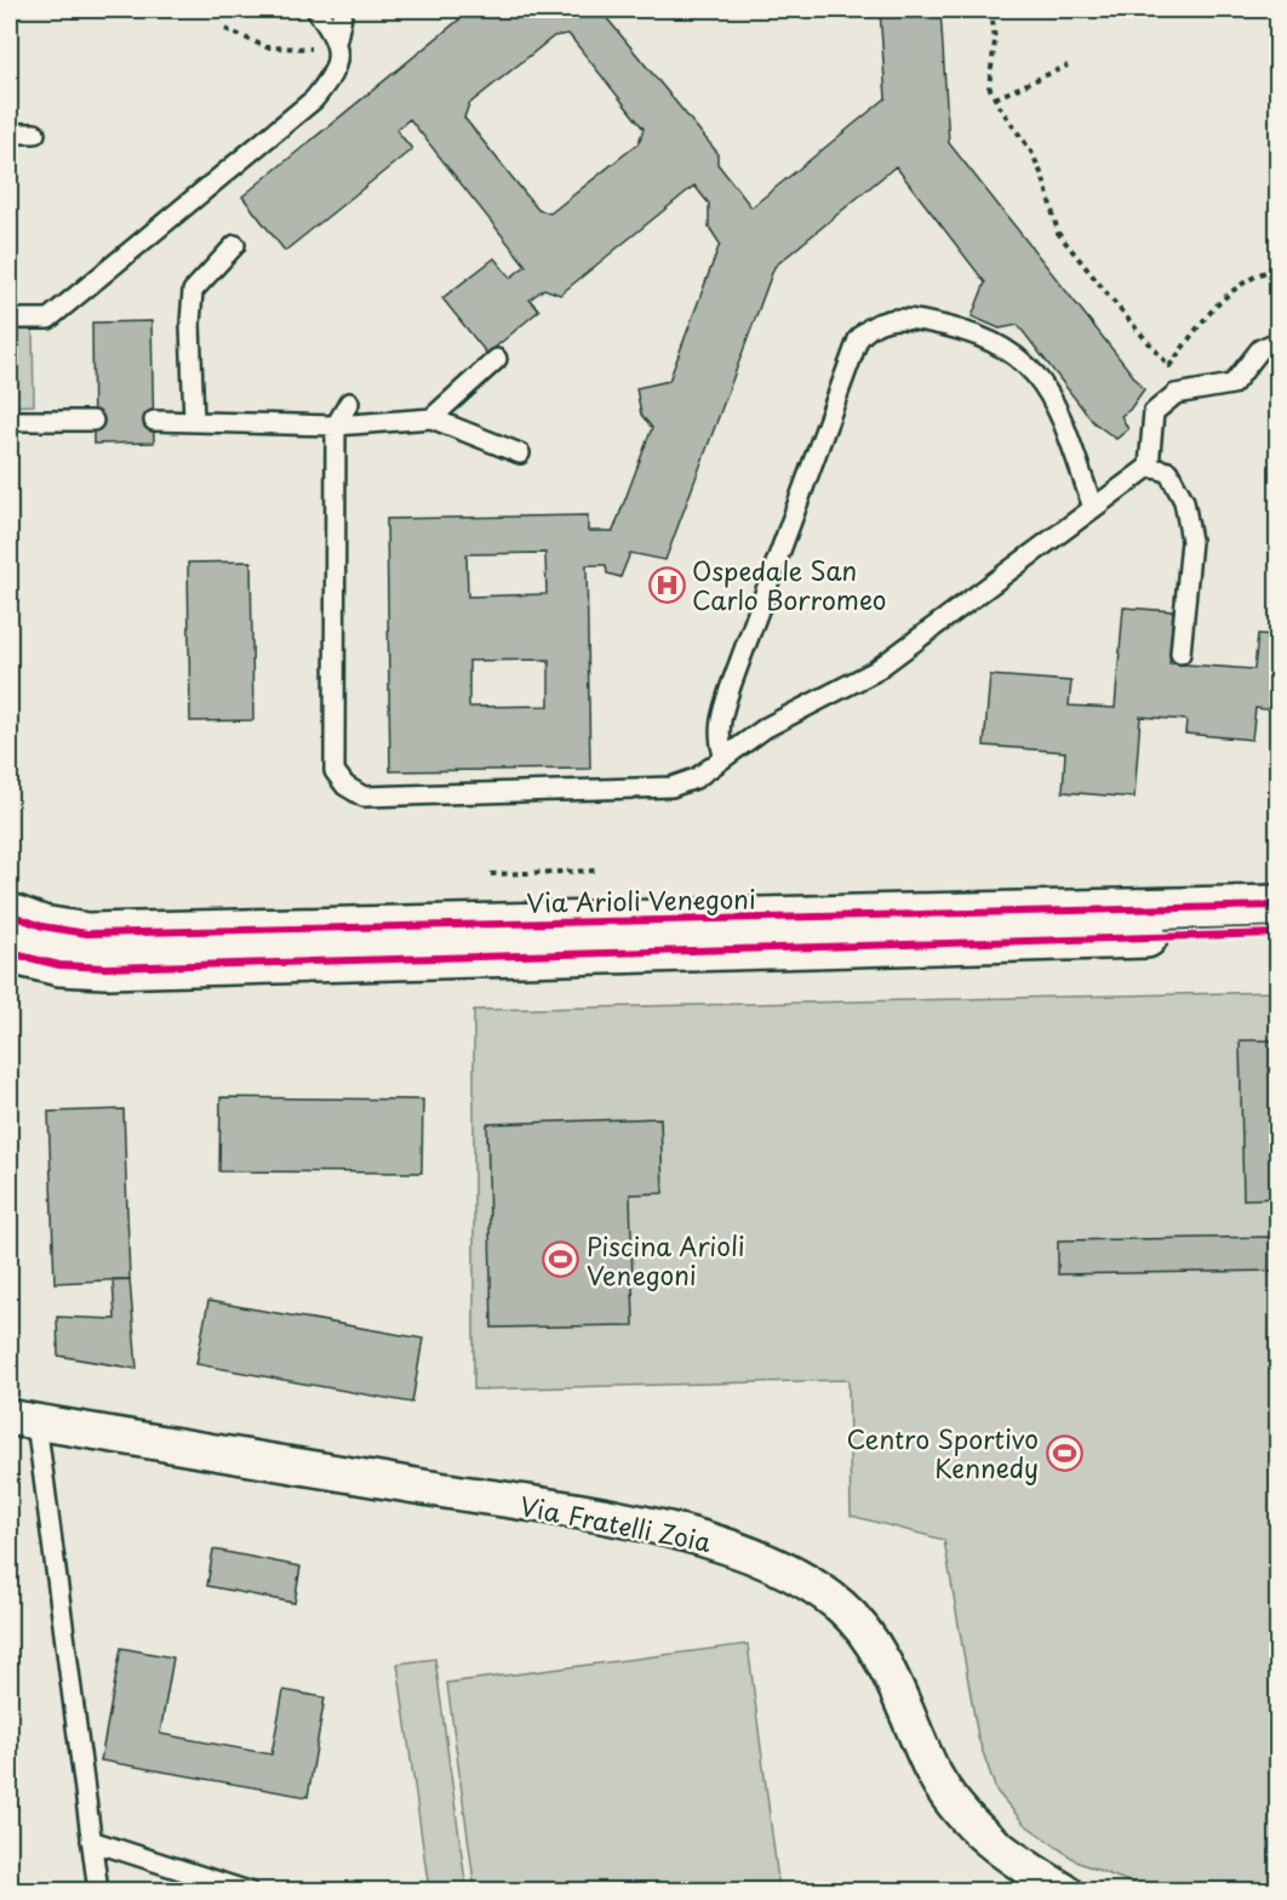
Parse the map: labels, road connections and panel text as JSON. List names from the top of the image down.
{
  "streets": {
    "main road": ["Via Arioli Venegoni"],
    "street": ["Via Fratelli Zoia"]
  },
  "places": {
    "hospital": ["Ospedale San Carlo Borromeo"],
    "sports": ["Piscina Arioli Venegoni", "Centro Sportivo Kennedy"]
  }
}
